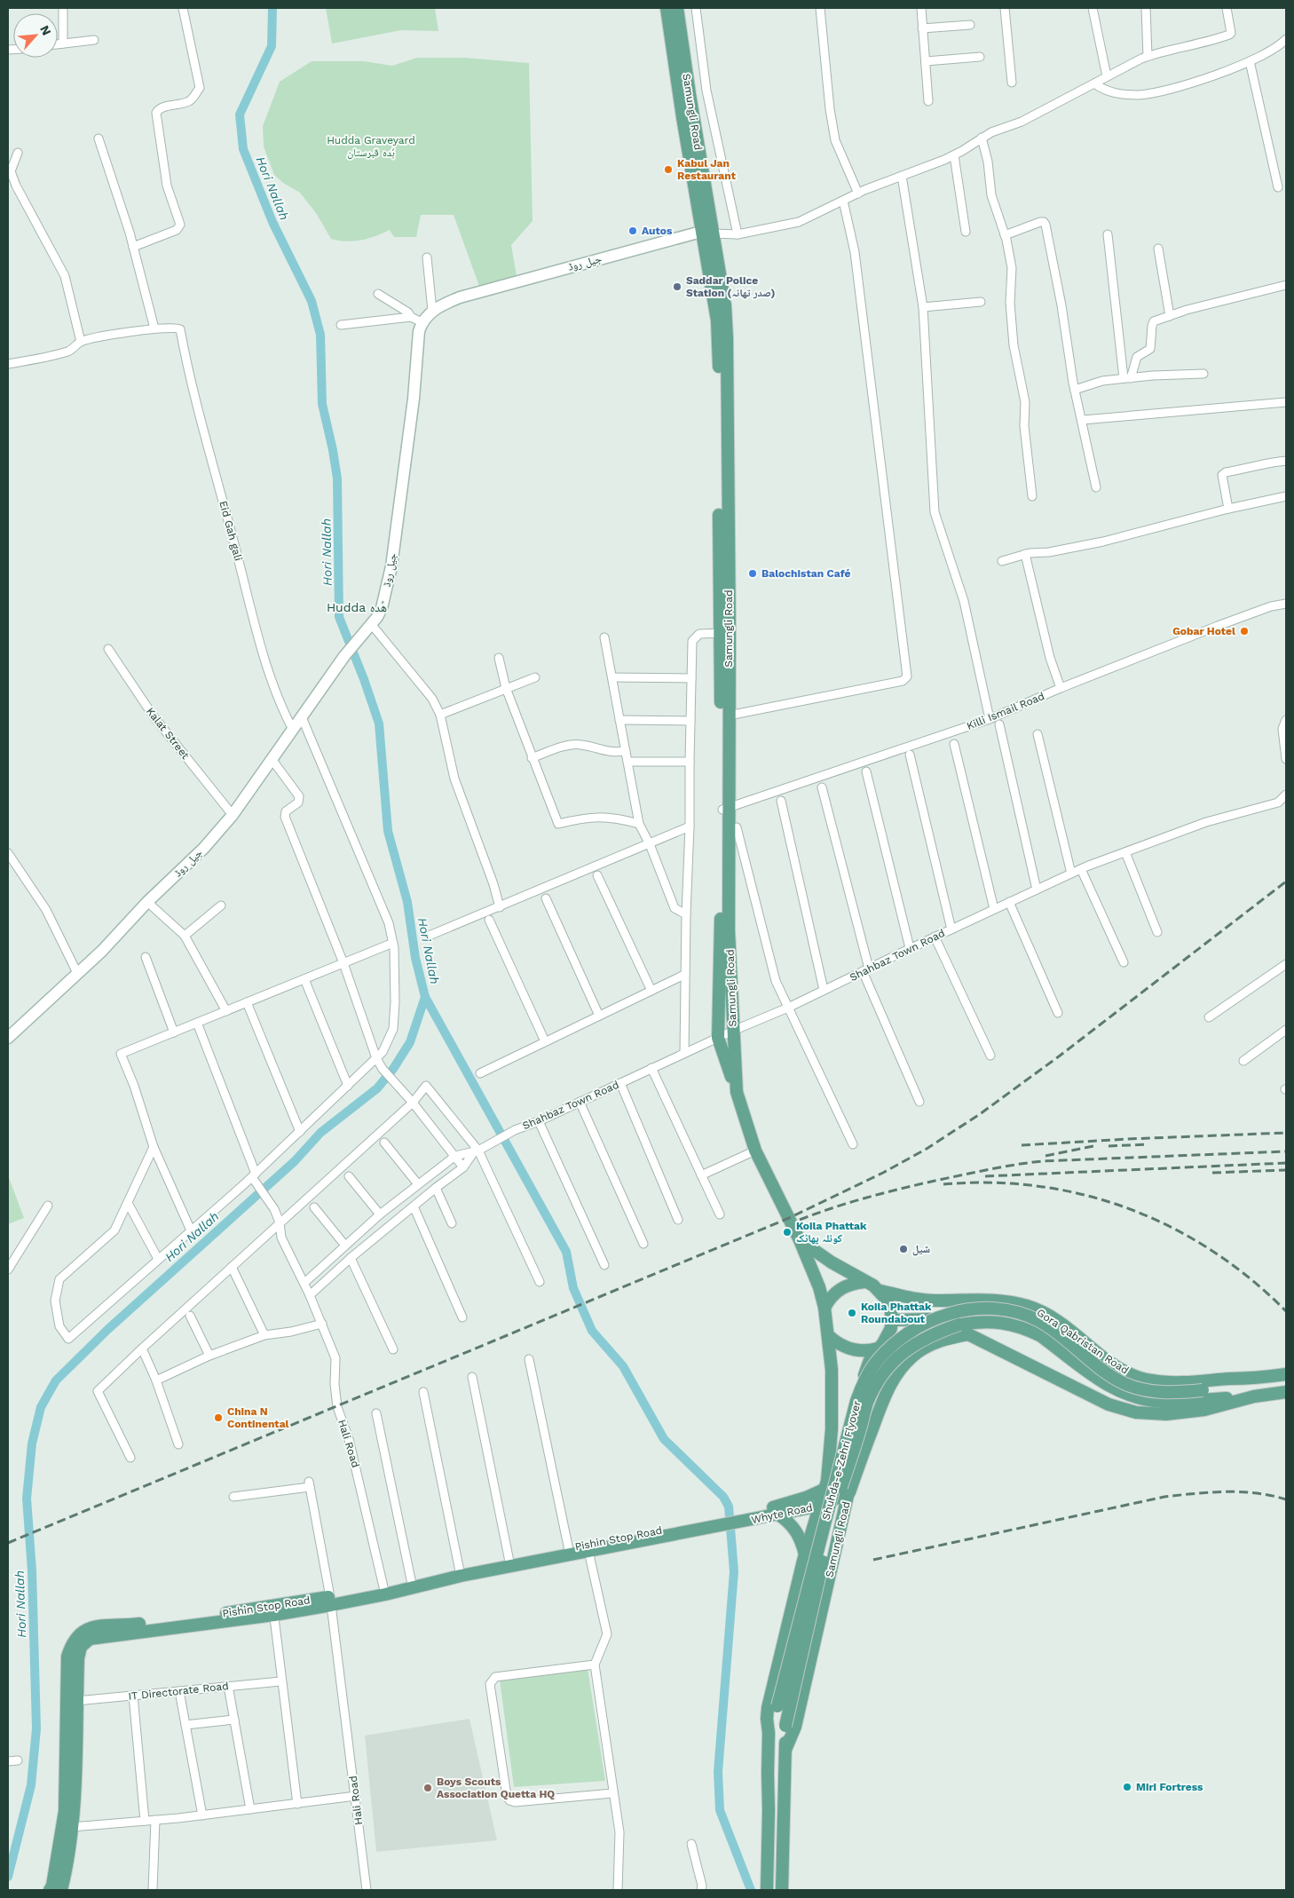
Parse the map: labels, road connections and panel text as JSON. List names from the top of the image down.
{
  "streets": {
    "main road": [
      "Samungli Road",
      "جیل روڈ",
      "Gora Qabristan Road",
      "Shuhda-e-Zehri Flyover",
      "Whyte Road",
      "Pishin Stop Road"
    ],
    "street": [
      "Eid Gah gali",
      "Killi Ismail Road",
      "Kalat Street",
      "Shahbaz Town Road",
      "Hali Road",
      "IT Directorate Road"
    ]
  },
  "crossings": [
    ["Samungli Road", "جیل روڈ"],
    ["Samungli Road", "Killi Ismail Road"],
    ["Samungli Road", "Shahbaz Town Road"],
    ["Samungli Road", "Gora Qabristan Road"],
    ["Samungli Road", "Shuhda-e-Zehri Flyover"],
    ["Samungli Road", "Whyte Road"],
    ["جیل روڈ", "Eid Gah gali"],
    ["جیل روڈ", "Kalat Street"],
    ["Gora Qabristan Road", "Shuhda-e-Zehri Flyover"],
    ["Hali Road", "Pishin Stop Road"],
    ["Whyte Road", "Pishin Stop Road"],
    ["Pishin Stop Road", "IT Directorate Road"]
  ],
  "districts": ["Hudda ھُدہ"],
  "water": ["Hori Nallah"],
  "parks": ["Hudda Graveyard ہُدہ قبرستان"],
  "places": [
    "Kabul Jan Restaurant",
    "Autos",
    "Saddar Police Station (صدر تھانہ)",
    "Balochistan Café",
    "Gobar Hotel",
    "Koila Phattak کوئلہ پھاٹک",
    "شیل",
    "Koila Phattak Roundabout",
    "China N Continental",
    "Miri Fortress",
    "Boys Scouts Association Quetta HQ"
  ],
  "north": "top right"
}
